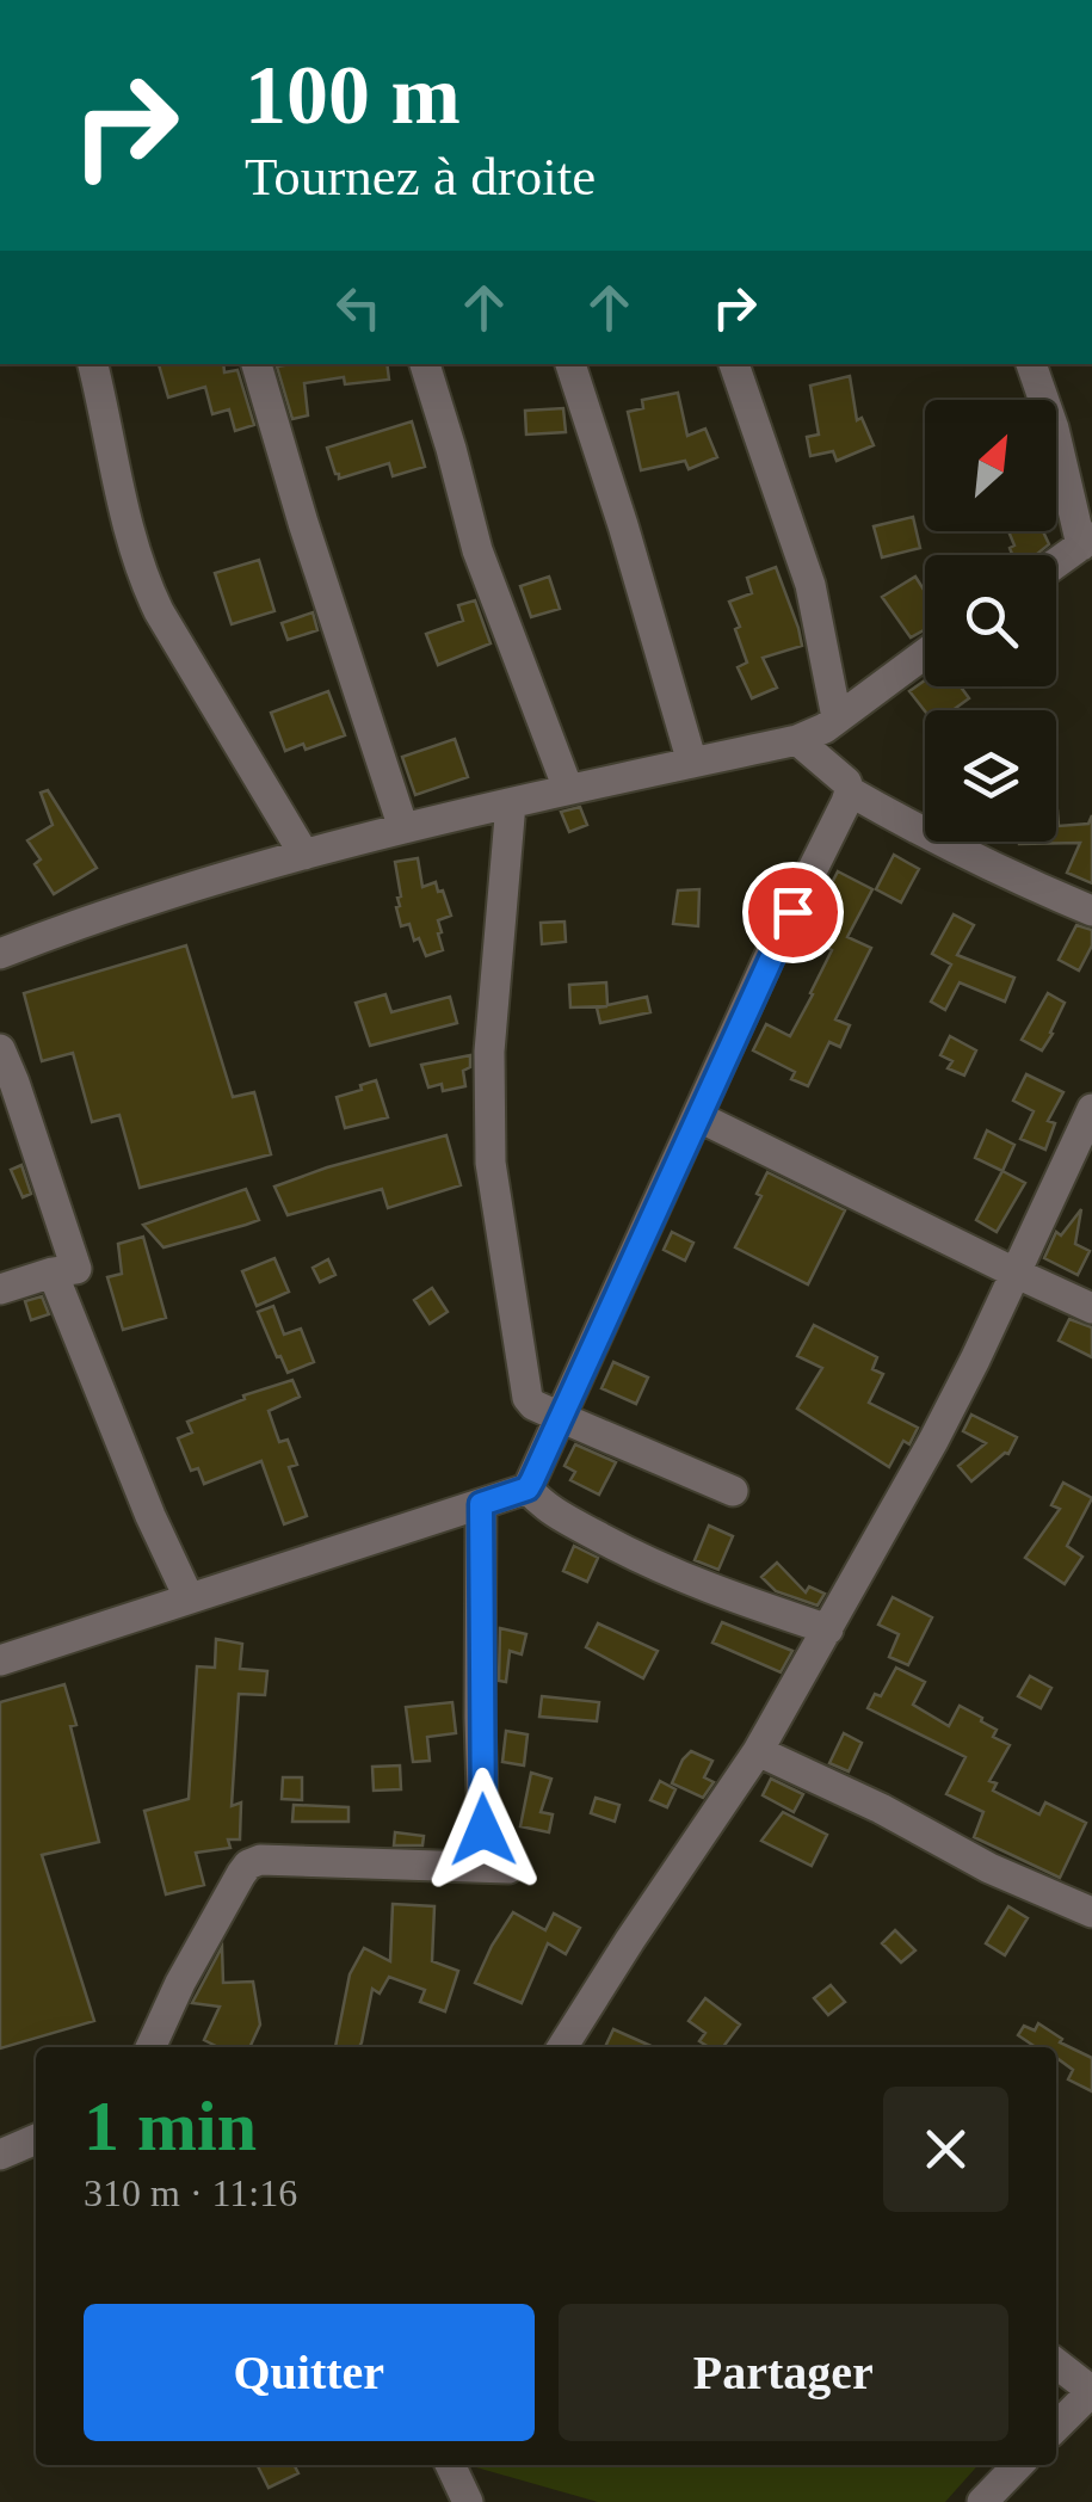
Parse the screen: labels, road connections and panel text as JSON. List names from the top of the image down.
{
  "north": "top right",
  "page": {
    "turn": ["100 m", "Tournez à droite"],
    "heading": ["1 min", "310 m · 11:16"],
    "buttons": ["Quitter", "Partager"]
  }
}
